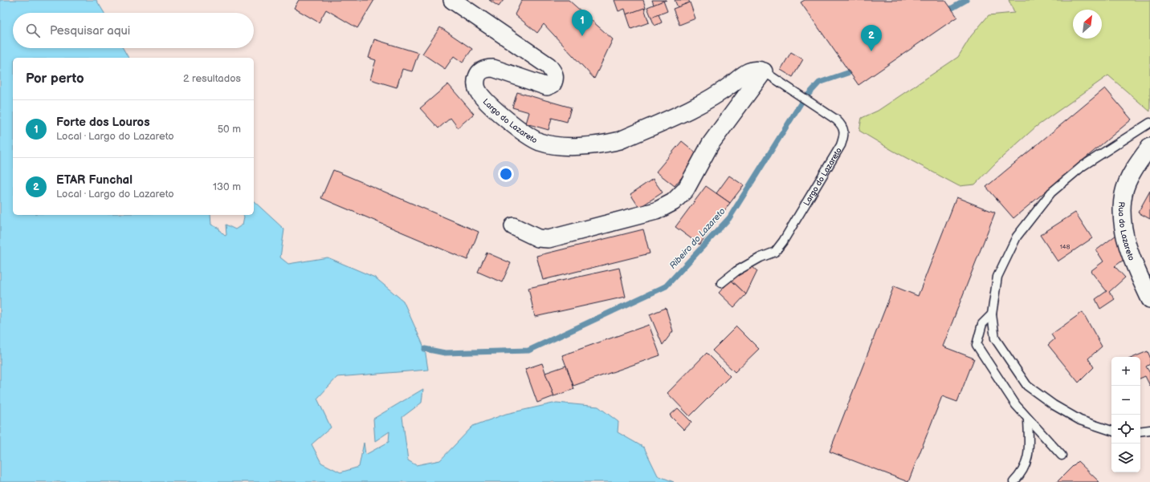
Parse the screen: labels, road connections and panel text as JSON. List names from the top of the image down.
{
  "streets": {
    "street": ["Largo do Lazareto", "Rua do Lazareto"]
  },
  "water": ["Ribeiro do Lazareto"],
  "house_numbers": ["148"],
  "north": "top right",
  "page": {
    "pins": ["1", "2"],
    "search": "Pesquisar aqui",
    "heading": ["Por perto", "2 resultados"],
    "list": [
      {
        "mark": "1",
        "name": "Forte dos Louros",
        "note": "Local · Largo do Lazareto",
        "value": "50 m"
      },
      {
        "mark": "2",
        "name": "ETAR Funchal",
        "note": "Local · Largo do Lazareto",
        "value": "130 m"
      }
    ],
    "map_buttons": ["+", "−"]
  }
}
